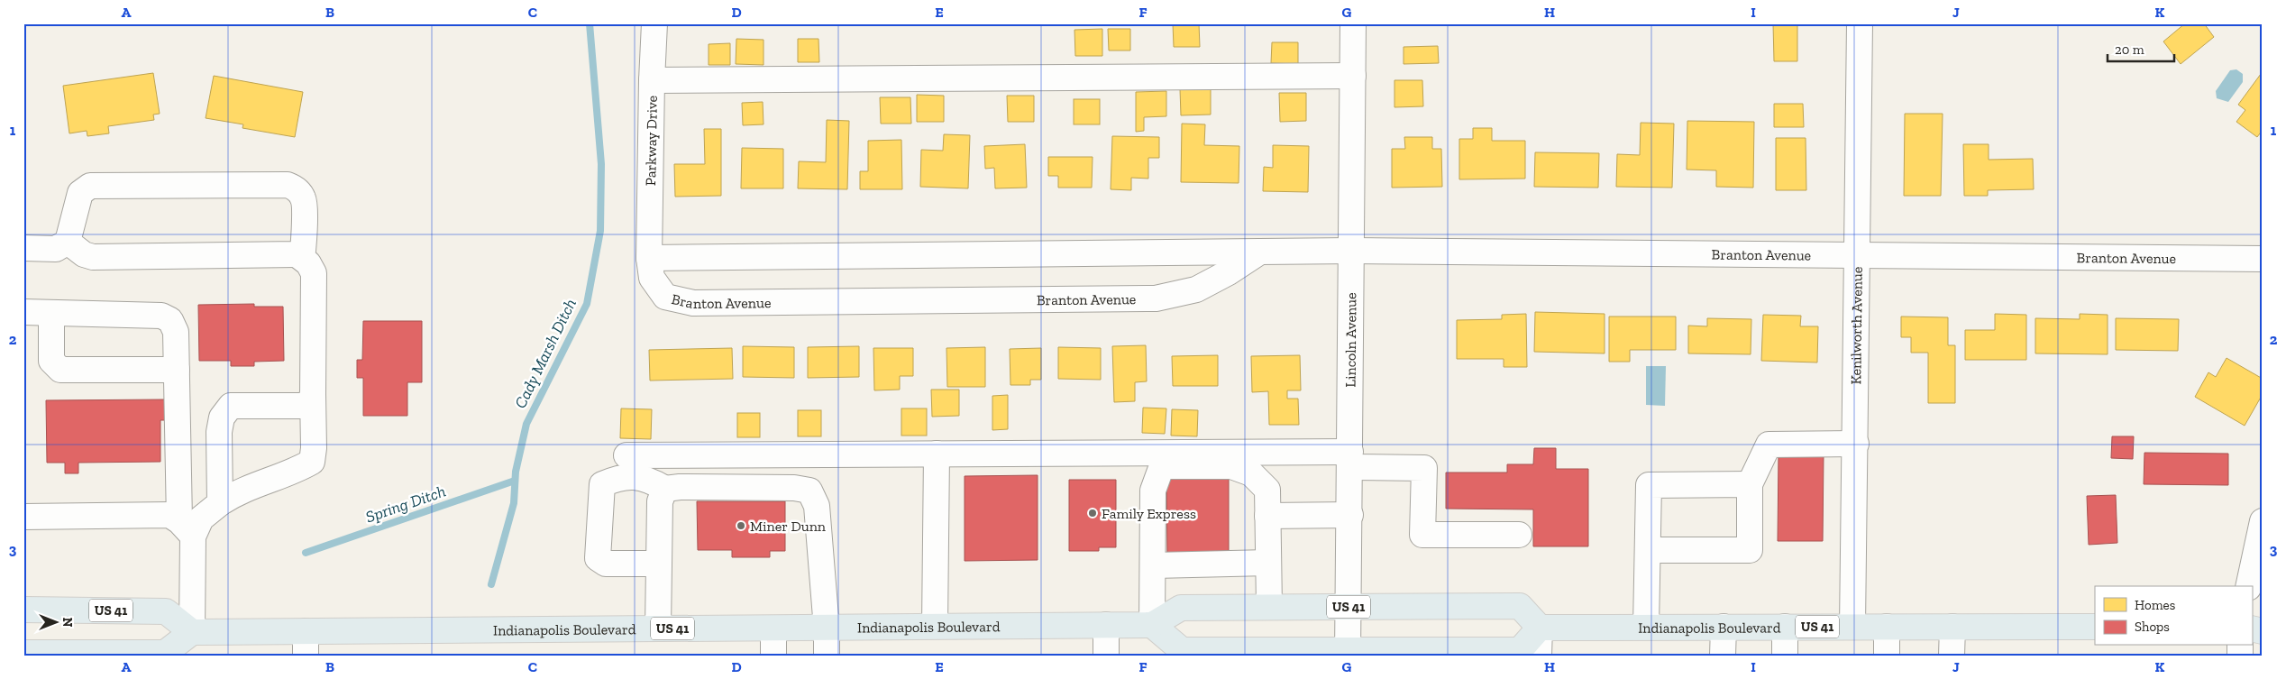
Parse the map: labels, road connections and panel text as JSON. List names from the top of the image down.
{
  "streets": {
    "highway": ["US 41", "Indianapolis Boulevard"],
    "street": [
      "Parkway Drive",
      "Branton Avenue",
      "Kenilworth Avenue",
      "Lincoln Avenue"
    ]
  },
  "crossings": [
    ["Parkway Drive", "Branton Avenue"],
    ["Branton Avenue", "Kenilworth Avenue"],
    ["Branton Avenue", "Lincoln Avenue"],
    ["Kenilworth Avenue", "Indianapolis Boulevard"],
    ["Lincoln Avenue", "US 41"],
    ["US 41", "Indianapolis Boulevard"]
  ],
  "water": ["Cady Marsh Ditch", "Spring Ditch"],
  "places": ["Family Express", "Miner Dunn"],
  "legend": ["Homes", "Shops"],
  "scale_bar": "20 m",
  "north": "right",
  "grid": {
    "columns": [
      "A",
      "B",
      "C",
      "D",
      "E",
      "F",
      "G",
      "H",
      "I",
      "J",
      "K"
    ],
    "rows": ["1", "2", "3"]
  }
}
